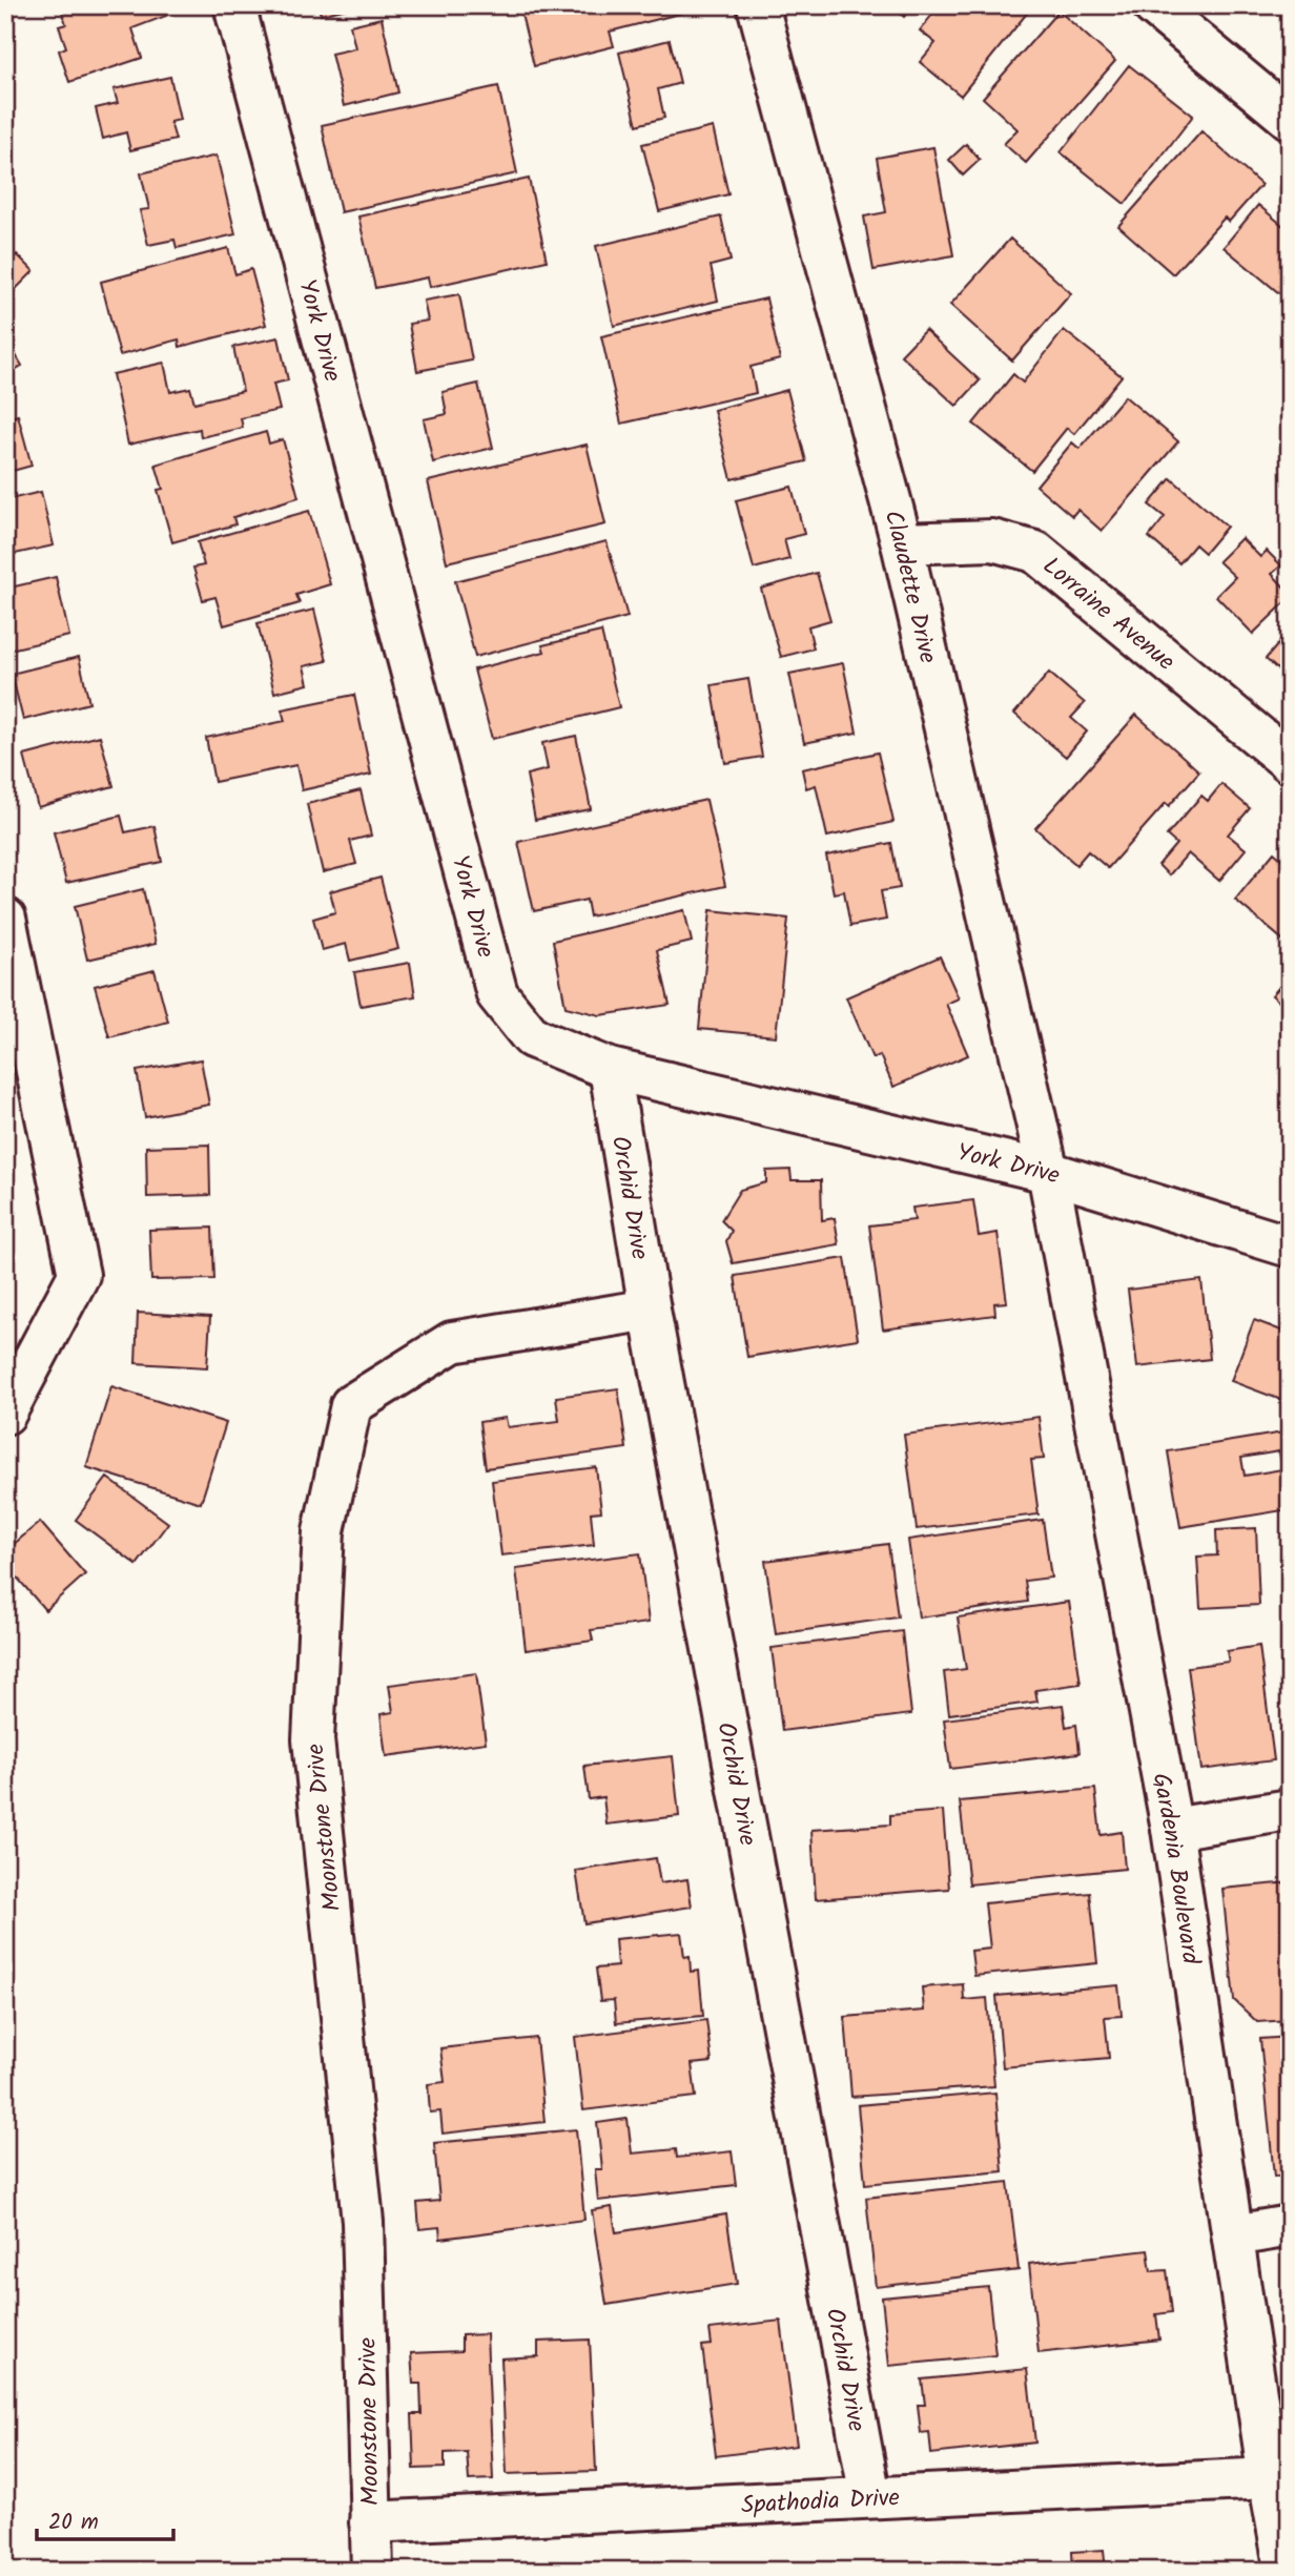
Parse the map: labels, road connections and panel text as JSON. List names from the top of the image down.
{
  "streets": {
    "street": [
      "York Drive",
      "Claudette Drive",
      "Lorraine Avenue",
      "Orchid Drive",
      "Moonstone Drive",
      "Gardenia Boulevard",
      "Spathodia Drive"
    ]
  },
  "crossings": [
    ["York Drive", "Claudette Drive"],
    ["York Drive", "Orchid Drive"],
    ["York Drive", "Gardenia Boulevard"],
    ["Claudette Drive", "Lorraine Avenue"],
    ["Claudette Drive", "Gardenia Boulevard"],
    ["Orchid Drive", "Moonstone Drive"],
    ["Orchid Drive", "Spathodia Drive"],
    ["Moonstone Drive", "Spathodia Drive"],
    ["Gardenia Boulevard", "Spathodia Drive"]
  ],
  "scale_bar": "20 m"
}
